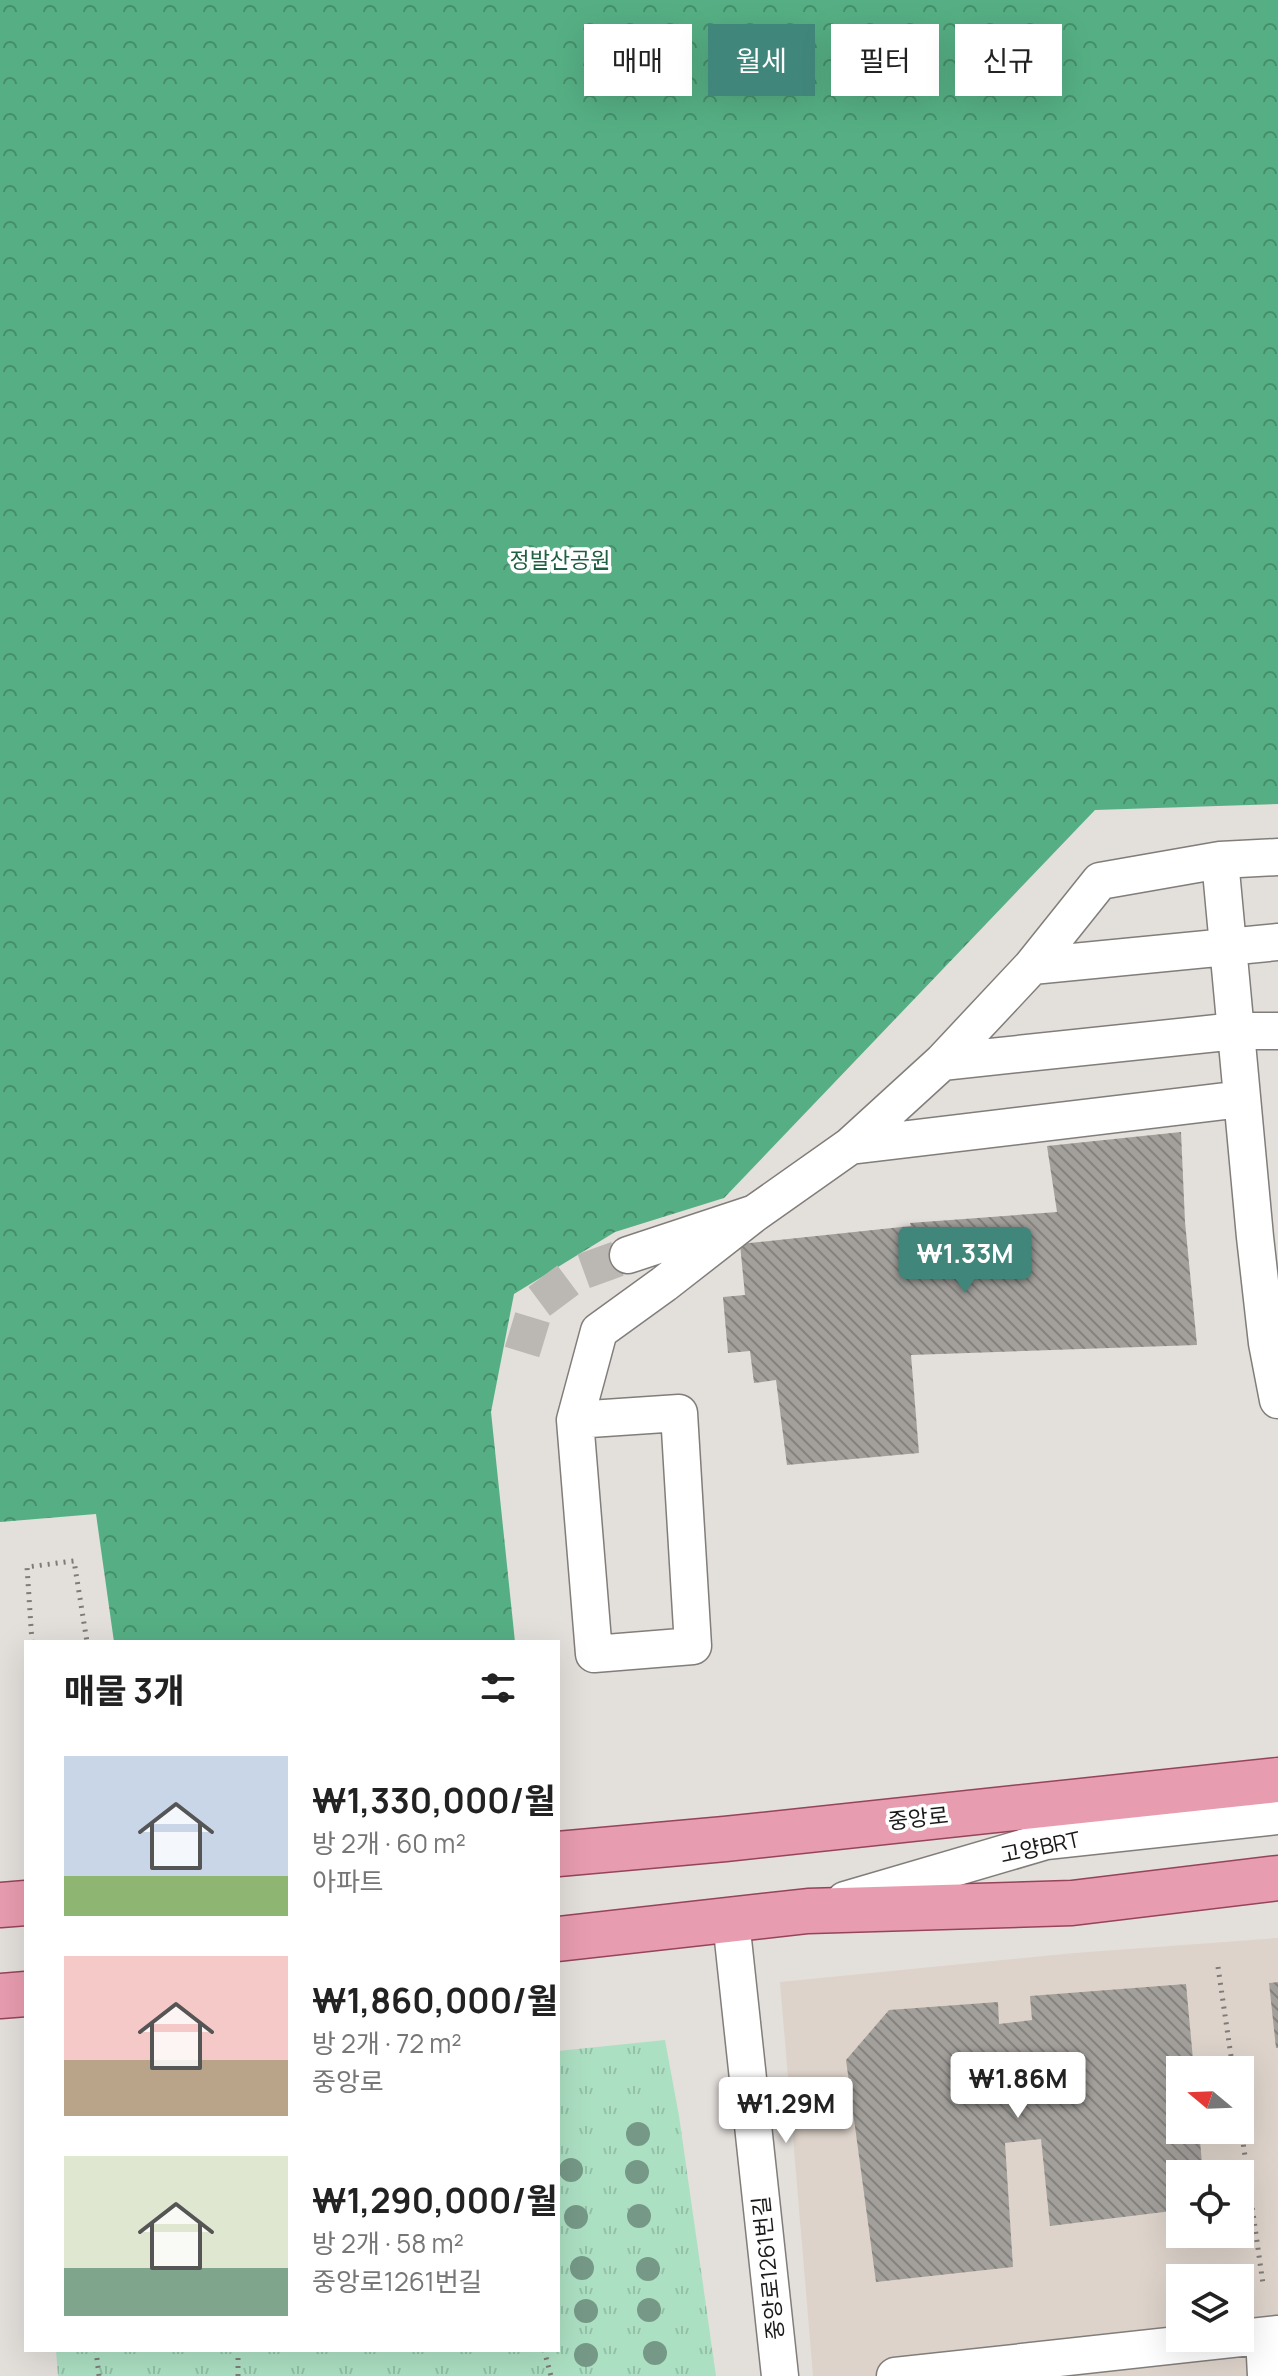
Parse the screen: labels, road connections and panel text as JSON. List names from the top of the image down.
{
  "streets": {
    "main road": ["중앙로"],
    "street": ["고양BRT", "중앙로1261번길"]
  },
  "parks": ["정발산공원"],
  "north": "left",
  "page": {
    "chip": [
      "매매",
      "월세",
      "필터",
      "신규"
    ],
    "price": ["₩1.33M", "₩1.86M", "₩1.29M"],
    "heading": "매물 3개",
    "list": [
      {
        "name": "₩1,330,000/월",
        "note": "방 2개 · 60 m² · 아파트"
      },
      {
        "name": "₩1,860,000/월",
        "note": "방 2개 · 72 m² · 중앙로"
      },
      {
        "name": "₩1,290,000/월",
        "note": "방 2개 · 58 m² · 중앙로1261번길"
      }
    ]
  }
}
